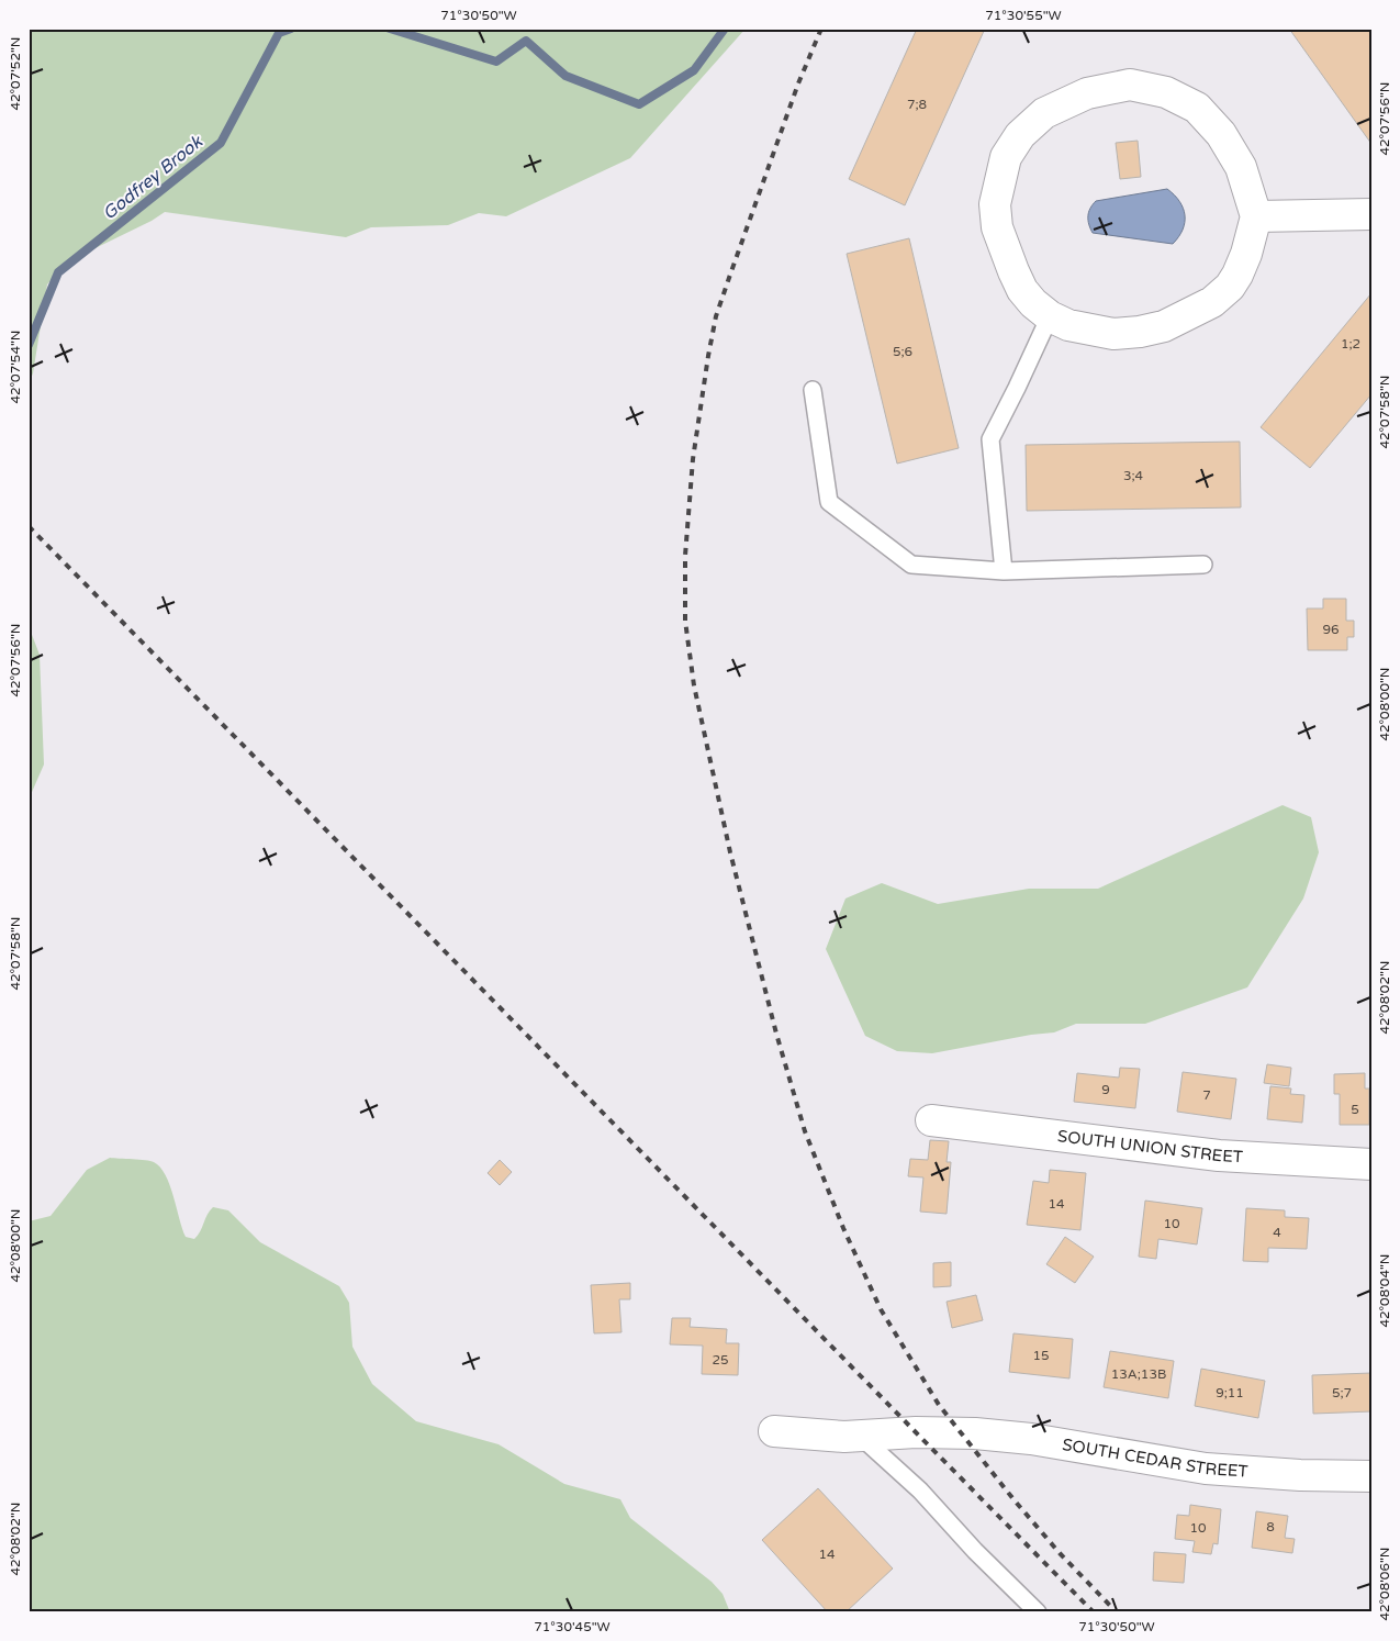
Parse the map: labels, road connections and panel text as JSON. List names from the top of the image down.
{
  "streets": {
    "street": ["SOUTH UNION STREET", "SOUTH CEDAR STREET"]
  },
  "water": ["Godfrey Brook"],
  "house_numbers": [
    "7;8",
    "1;2",
    "5;6",
    "3;4",
    "96",
    "9",
    "7",
    "5",
    "14",
    "10",
    "4",
    "15",
    "25",
    "13A;13B",
    "9;11",
    "5;7",
    "8",
    "10",
    "14"
  ],
  "coordinates": [
    "71°30'50\"W",
    "71°30'55\"W",
    "42°07'52\"N",
    "42°07'56\"N",
    "42°07'54\"N",
    "42°07'58\"N",
    "42°08'00\"N",
    "42°08'02\"N",
    "42°08'04\"N",
    "42°08'06\"N",
    "71°30'45\"W"
  ]
}
